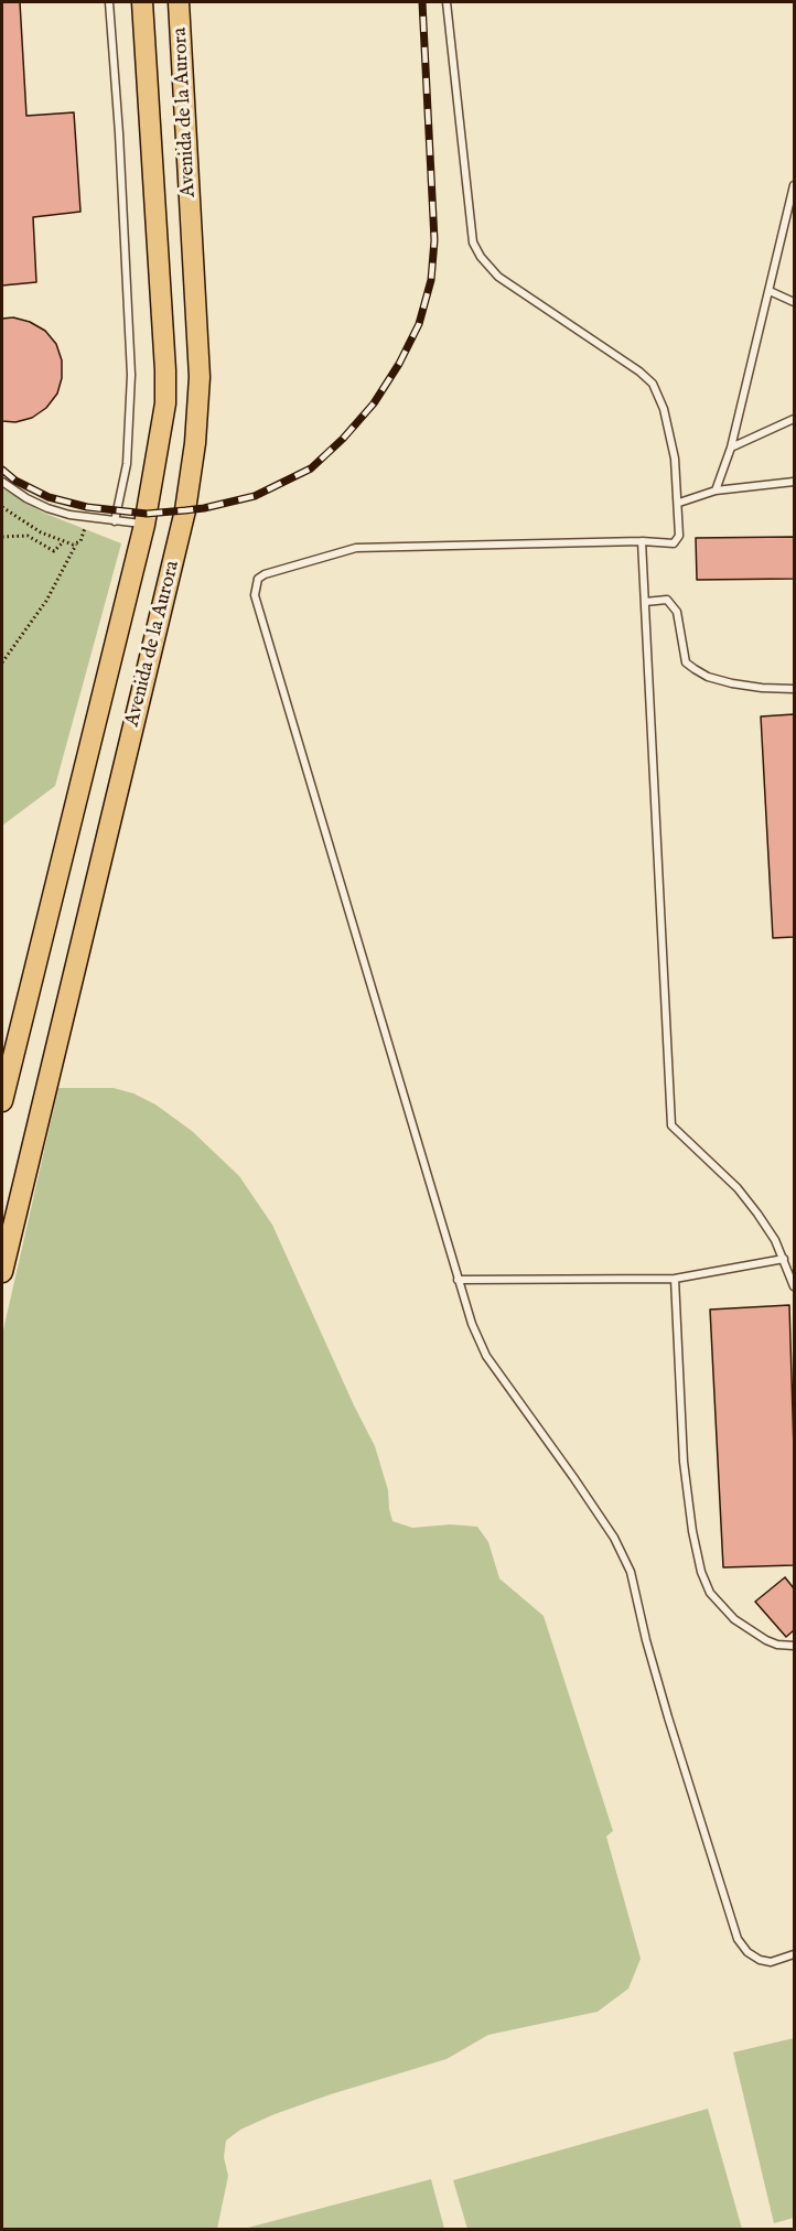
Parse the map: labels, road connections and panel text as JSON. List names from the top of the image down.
{
  "streets": {
    "main road": ["Avenida de la Aurora"]
  }
}
